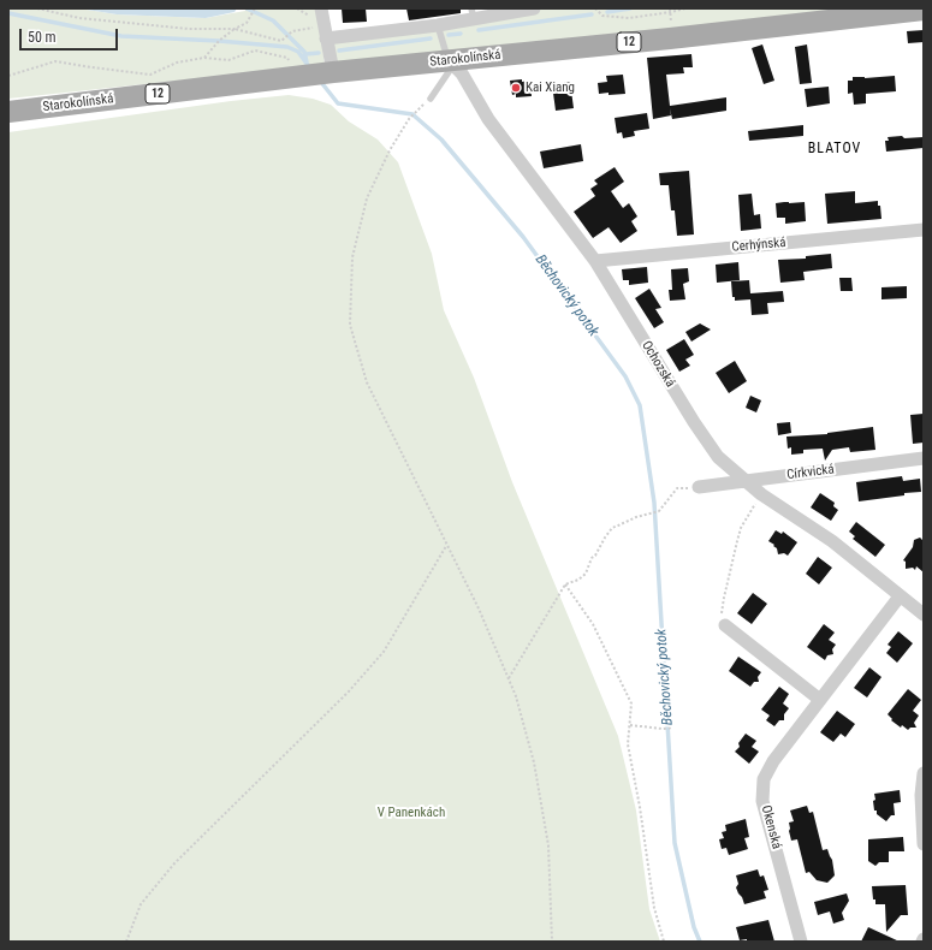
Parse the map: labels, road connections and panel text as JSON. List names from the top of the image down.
{
  "streets": {
    "main road": ["12", "Starokolínská"],
    "street": [
      "Cerhýnská",
      "Ochozská",
      "Církvická",
      "Okenská"
    ]
  },
  "crossings": [
    ["Starokolínská", "Ochozská"],
    ["Cerhýnská", "Ochozská"],
    ["Ochozská", "Církvická"],
    ["Ochozská", "Okenská"]
  ],
  "districts": ["BLATOV"],
  "water": ["Běchovický potok"],
  "parks": ["V Panenkách"],
  "places": ["Kai Xiang"],
  "scale_bar": "50 m"
}
